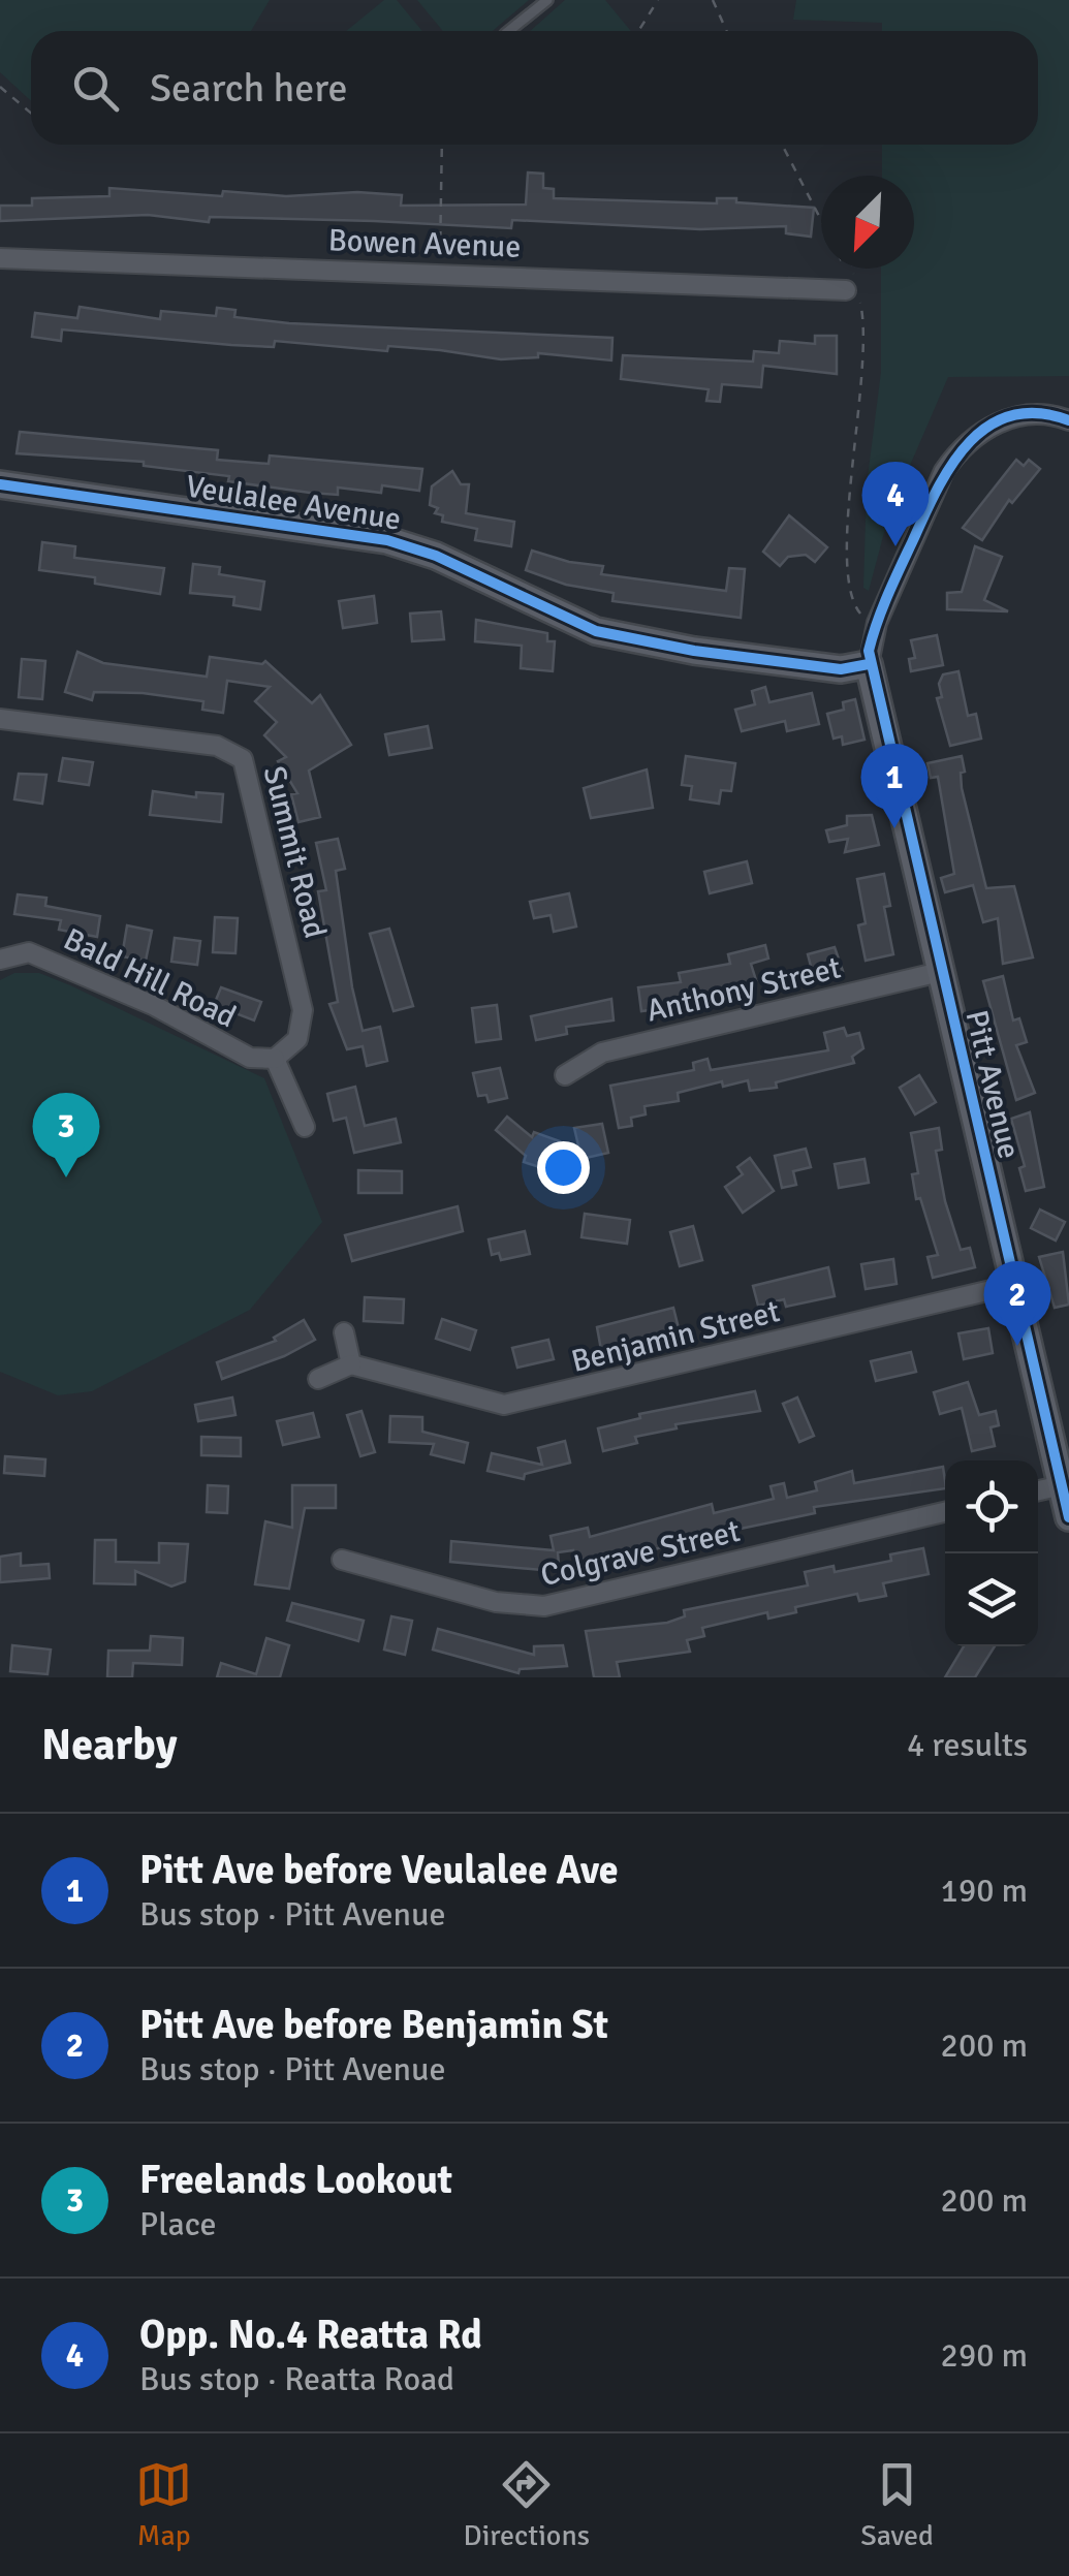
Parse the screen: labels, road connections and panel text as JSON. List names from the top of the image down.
{
  "streets": {
    "street": [
      "Bowen Avenue",
      "Veulalee Avenue",
      "Summit Road",
      "Bald Hill Road",
      "Anthony Street",
      "Pitt Avenue",
      "Benjamin Street",
      "Colgrave Street"
    ]
  },
  "crossings": [
    ["Veulalee Avenue", "Pitt Avenue"],
    ["Summit Road", "Bald Hill Road"],
    ["Anthony Street", "Pitt Avenue"],
    ["Pitt Avenue", "Benjamin Street"]
  ],
  "north": "bottom left",
  "page": {
    "search": "Search here",
    "pins": [
      "4",
      "1",
      "3",
      "2"
    ],
    "heading": ["Nearby", "4 results"],
    "list": [
      {
        "mark": "1",
        "name": "Pitt Ave before Veulalee Ave",
        "note": "Bus stop · Pitt Avenue",
        "value": "190 m"
      },
      {
        "mark": "2",
        "name": "Pitt Ave before Benjamin St",
        "note": "Bus stop · Pitt Avenue",
        "value": "200 m"
      },
      {
        "mark": "3",
        "name": "Freelands Lookout",
        "note": "Place",
        "value": "200 m"
      },
      {
        "mark": "4",
        "name": "Opp. No.4 Reatta Rd",
        "note": "Bus stop · Reatta Road",
        "value": "290 m"
      }
    ],
    "nav": ["Map", "Directions", "Saved"]
  }
}
